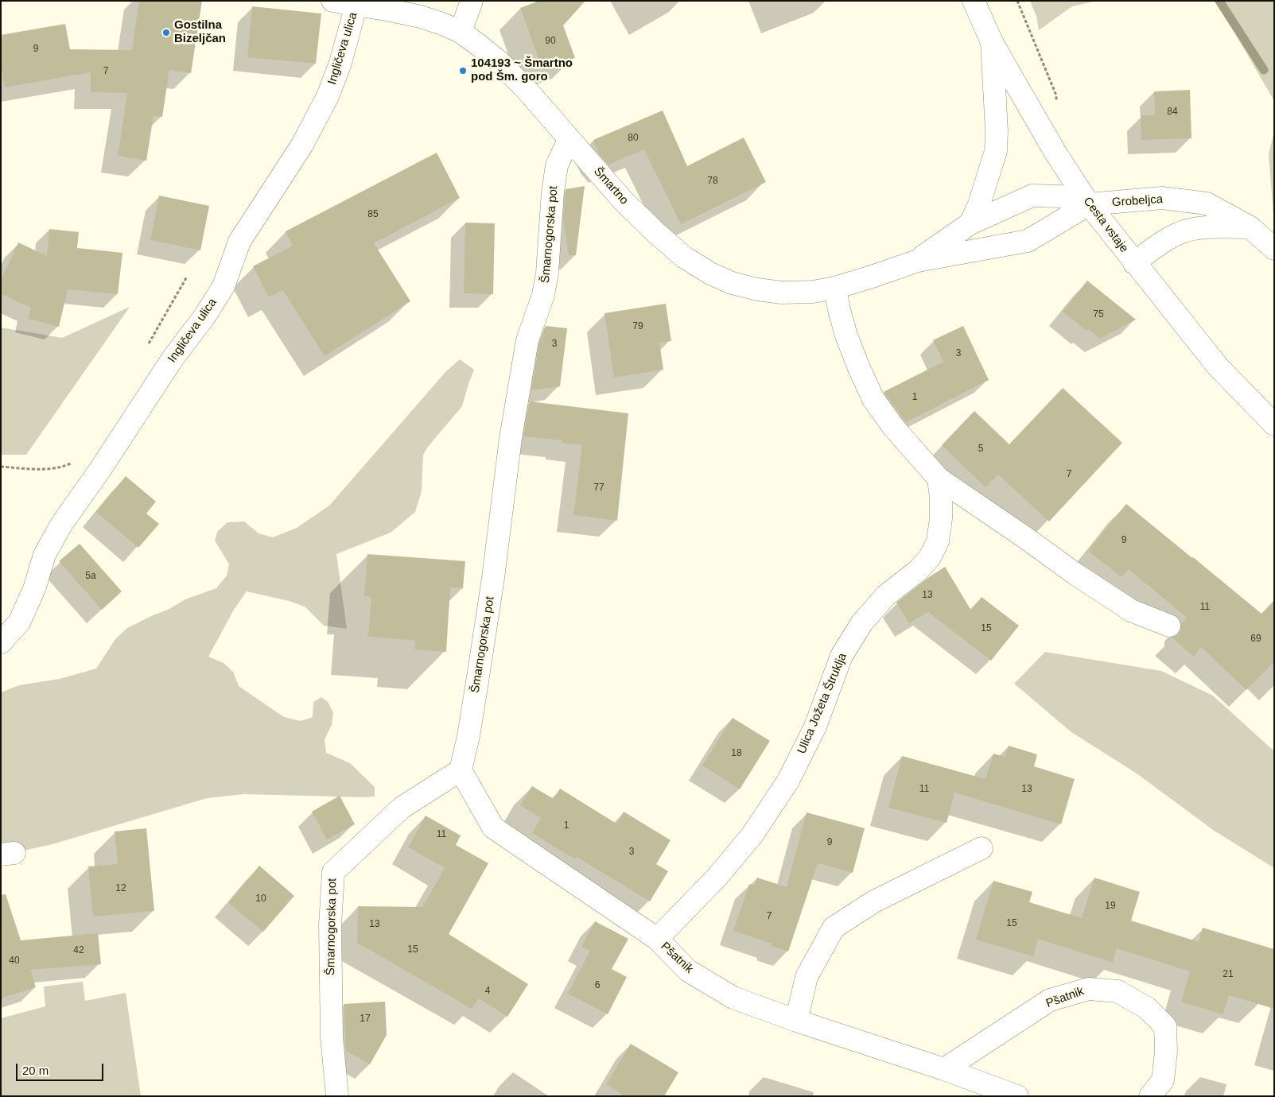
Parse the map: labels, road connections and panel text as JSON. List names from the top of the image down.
{
  "streets": {
    "street": [
      "Ingličeva ulica",
      "Šmartno",
      "Grobeljca",
      "Cesta vstaje",
      "Šmarnogorska pot",
      "Ulica Jožeta Štruklja",
      "Pšatnik"
    ]
  },
  "crossings": [
    ["Ingličeva ulica", "Šmartno"],
    ["Šmartno", "Šmarnogorska pot"],
    ["Grobeljca", "Cesta vstaje"],
    ["Šmarnogorska pot", "Pšatnik"],
    ["Ulica Jožeta Štruklja", "Pšatnik"]
  ],
  "places": ["Gostilna Bizeljčan", "104193 ~ Šmartno pod Šm. goro"],
  "house_numbers": [
    "90",
    "9",
    "7",
    "84",
    "80",
    "78",
    "85",
    "75",
    "79",
    "3",
    "3",
    "1",
    "5",
    "7",
    "77",
    "9",
    "5a",
    "13",
    "11",
    "15",
    "69",
    "18",
    "11",
    "13",
    "1",
    "11",
    "9",
    "3",
    "12",
    "10",
    "19",
    "7",
    "15",
    "13",
    "15",
    "42",
    "40",
    "21",
    "6",
    "4",
    "17"
  ],
  "scale_bar": "20 m"
}
